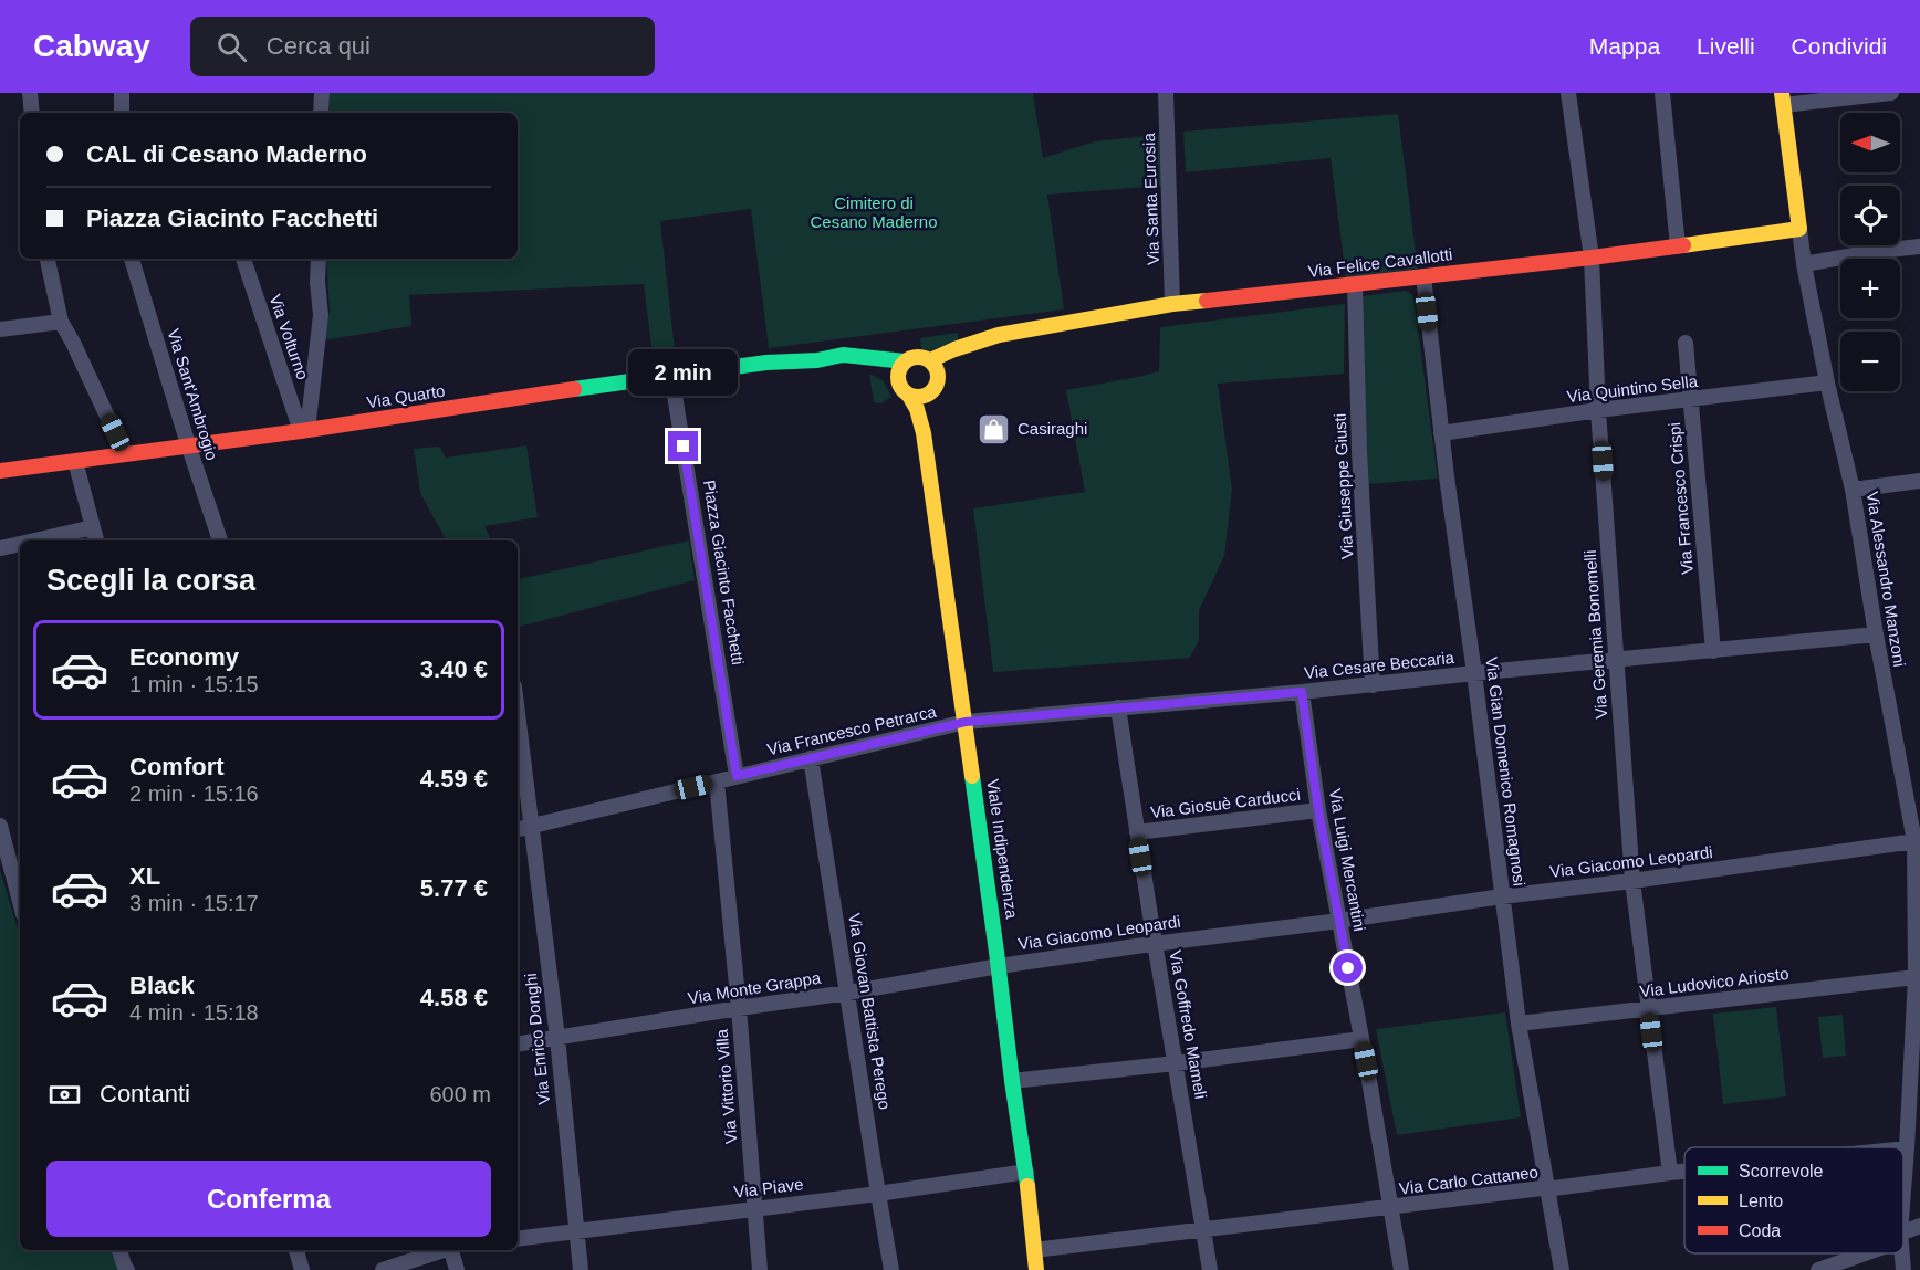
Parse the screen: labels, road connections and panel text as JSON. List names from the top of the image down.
{
  "streets": {
    "street": [
      "Via Santa Eurosia",
      "Via Felice Cavallotti",
      "Via Volturno",
      "Via Quintino Sella",
      "Via Sant'Ambrogio",
      "Via Quarto",
      "Via Giuseppe Giusti",
      "Via Francesco Crispi",
      "Piazza Giacinto Facchetti",
      "Via Alessandro Manzoni",
      "Via Geremia Bonomelli",
      "Via Cesare Beccaria",
      "Via Francesco Petrarca",
      "Via Gian Domenico Romagnosi",
      "Via Giosuè Carducci",
      "Viale Indipendenza",
      "Via Luigi Mercantini",
      "Via Giacomo Leopardi",
      "Via Ludovico Ariosto",
      "Via Monte Grappa",
      "Via Giovan Battista Perego",
      "Via Goffredo Mameli",
      "Via Enrico Donghi",
      "Via Vittorio Villa",
      "Via Carlo Cattaneo",
      "Via Piave"
    ]
  },
  "crossings": [
    ["Via Santa Eurosia", "Via Felice Cavallotti"],
    ["Via Felice Cavallotti", "Via Quarto"],
    ["Via Felice Cavallotti", "Via Giuseppe Giusti"],
    ["Via Felice Cavallotti", "Via Alessandro Manzoni"],
    ["Via Felice Cavallotti", "Via Geremia Bonomelli"],
    ["Via Felice Cavallotti", "Via Gian Domenico Romagnosi"],
    ["Via Felice Cavallotti", "Viale Indipendenza"],
    ["Via Volturno", "Via Quarto"],
    ["Via Quintino Sella", "Via Francesco Crispi"],
    ["Via Quintino Sella", "Via Alessandro Manzoni"],
    ["Via Quintino Sella", "Via Geremia Bonomelli"],
    ["Via Quintino Sella", "Via Gian Domenico Romagnosi"],
    ["Via Sant'Ambrogio", "Via Quarto"],
    ["Via Quarto", "Piazza Giacinto Facchetti"],
    ["Via Quarto", "Viale Indipendenza"],
    ["Via Giuseppe Giusti", "Via Cesare Beccaria"],
    ["Via Francesco Crispi", "Via Cesare Beccaria"],
    ["Piazza Giacinto Facchetti", "Via Francesco Petrarca"],
    ["Via Alessandro Manzoni", "Via Cesare Beccaria"],
    ["Via Alessandro Manzoni", "Via Giacomo Leopardi"],
    ["Via Alessandro Manzoni", "Via Ludovico Ariosto"],
    ["Via Alessandro Manzoni", "Via Carlo Cattaneo"],
    ["Via Geremia Bonomelli", "Via Cesare Beccaria"],
    ["Via Geremia Bonomelli", "Via Giacomo Leopardi"],
    ["Via Geremia Bonomelli", "Via Ludovico Ariosto"],
    ["Via Geremia Bonomelli", "Via Carlo Cattaneo"],
    ["Via Cesare Beccaria", "Via Francesco Petrarca"],
    ["Via Cesare Beccaria", "Via Gian Domenico Romagnosi"],
    ["Via Cesare Beccaria", "Viale Indipendenza"],
    ["Via Cesare Beccaria", "Via Luigi Mercantini"],
    ["Via Cesare Beccaria", "Via Goffredo Mameli"],
    ["Via Francesco Petrarca", "Viale Indipendenza"],
    ["Via Francesco Petrarca", "Via Giovan Battista Perego"],
    ["Via Francesco Petrarca", "Via Enrico Donghi"],
    ["Via Francesco Petrarca", "Via Vittorio Villa"],
    ["Via Gian Domenico Romagnosi", "Via Giacomo Leopardi"],
    ["Via Gian Domenico Romagnosi", "Via Ludovico Ariosto"],
    ["Via Gian Domenico Romagnosi", "Via Carlo Cattaneo"],
    ["Via Giosuè Carducci", "Via Luigi Mercantini"],
    ["Via Giosuè Carducci", "Via Goffredo Mameli"],
    ["Viale Indipendenza", "Via Giacomo Leopardi"],
    ["Viale Indipendenza", "Via Monte Grappa"],
    ["Viale Indipendenza", "Via Carlo Cattaneo"],
    ["Viale Indipendenza", "Via Piave"],
    ["Via Luigi Mercantini", "Via Giacomo Leopardi"],
    ["Via Luigi Mercantini", "Via Carlo Cattaneo"],
    ["Via Giacomo Leopardi", "Via Monte Grappa"],
    ["Via Giacomo Leopardi", "Via Goffredo Mameli"],
    ["Via Monte Grappa", "Via Giovan Battista Perego"],
    ["Via Monte Grappa", "Via Enrico Donghi"],
    ["Via Monte Grappa", "Via Vittorio Villa"],
    ["Via Giovan Battista Perego", "Via Piave"],
    ["Via Goffredo Mameli", "Via Carlo Cattaneo"],
    ["Via Enrico Donghi", "Via Piave"],
    ["Via Vittorio Villa", "Via Piave"]
  ],
  "parks": ["Cimitero di Cesano Maderno"],
  "places": {
    "shop": ["Casiraghi"]
  },
  "legend": ["Scorrevole", "Lento", "Coda"],
  "north": "left",
  "page": {
    "header": "Cabway",
    "search": "Cerca qui",
    "nav": ["Mappa", "Livelli", "Condividi"],
    "map_buttons": ["+", "−"],
    "banner": ["CAL di Cesano Maderno", "Piazza Giacinto Facchetti"],
    "bubble": "2 min",
    "heading": "Scegli la corsa",
    "list": [
      {
        "name": "Economy",
        "note": "1 min · 15:15",
        "value": "3.40 €"
      },
      {
        "name": "Comfort",
        "note": "2 min · 15:16",
        "value": "4.59 €"
      },
      {
        "name": "XL",
        "note": "3 min · 15:17",
        "value": "5.77 €"
      },
      {
        "name": "Black",
        "note": "4 min · 15:18",
        "value": "4.58 €"
      }
    ],
    "pay": ["Contanti", "600 m"],
    "buttons": "Conferma"
  }
}
